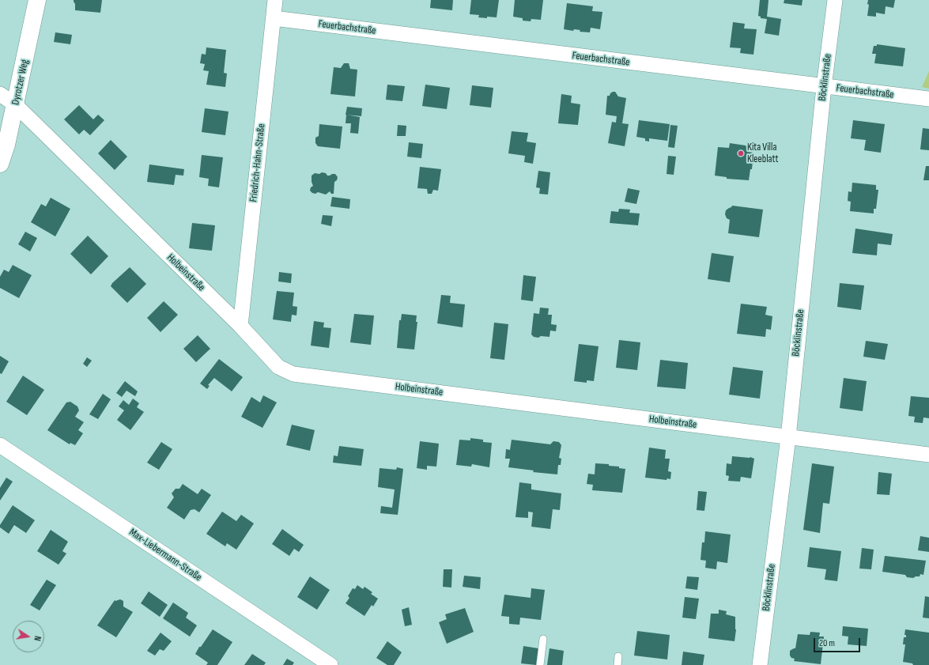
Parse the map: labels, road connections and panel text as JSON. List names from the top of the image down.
{
  "streets": {
    "street": [
      "Feuerbachstraße",
      "Böcklinstraße",
      "Dyrotzer Weg",
      "Friedrich-Hahn-Straße",
      "Holbeinstraße",
      "Max-Liebermann-Straße"
    ]
  },
  "crossings": [
    ["Feuerbachstraße", "Böcklinstraße"],
    ["Feuerbachstraße", "Friedrich-Hahn-Straße"],
    ["Böcklinstraße", "Holbeinstraße"],
    ["Dyrotzer Weg", "Holbeinstraße"],
    ["Friedrich-Hahn-Straße", "Holbeinstraße"]
  ],
  "places": ["Kita Villa Kleeblatt"],
  "scale_bar": "20 m",
  "north": "right"
}
